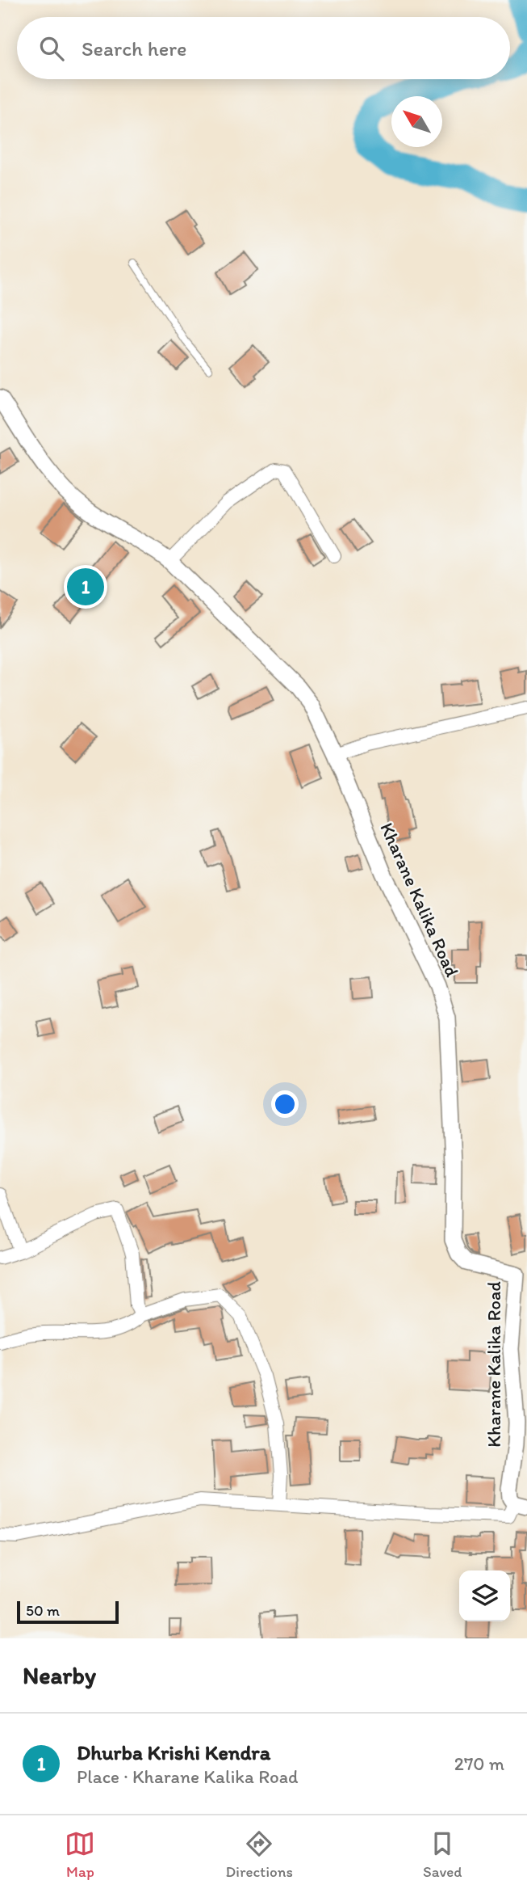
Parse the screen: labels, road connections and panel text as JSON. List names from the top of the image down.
{
  "streets": {
    "street": ["Kharane Kalika Road"]
  },
  "scale_bar": "50 m",
  "north": "top left",
  "page": {
    "search": "Search here",
    "pins": "1",
    "scale": "50 m",
    "heading": "Nearby",
    "list": [
      {
        "mark": "1",
        "name": "Dhurba Krishi Kendra",
        "note": "Place · Kharane Kalika Road",
        "value": "270 m"
      }
    ],
    "nav": ["Map", "Directions", "Saved"]
  }
}
